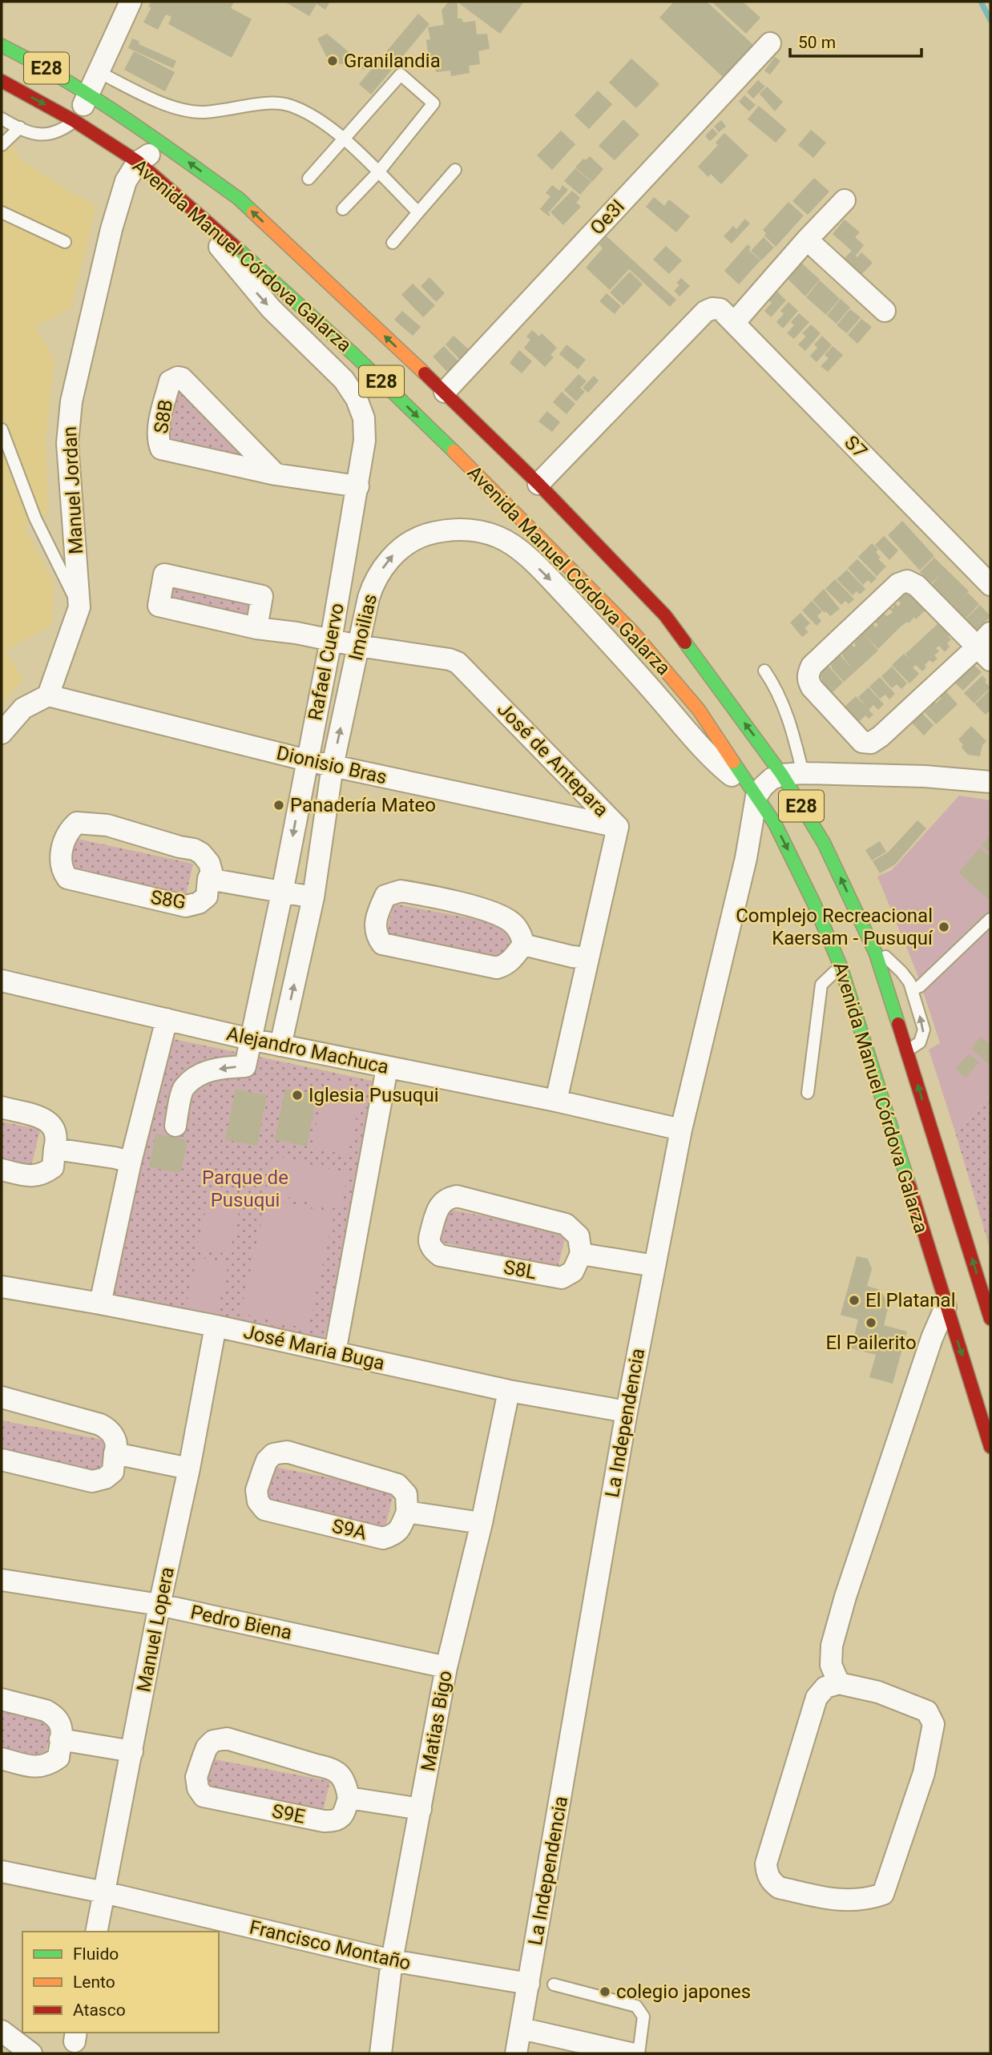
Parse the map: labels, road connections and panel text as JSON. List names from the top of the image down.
{
  "streets": {
    "main road": ["E28", "Avenida Manuel Córdova Galarza"],
    "street": [
      "Oe3I",
      "S8B",
      "S7",
      "Manuel Jordan",
      "Imoilias",
      "Rafael Cuervo",
      "José de Antepara",
      "Dionisio Bras",
      "S8G",
      "Alejandro Machuca",
      "S8L",
      "José Maria Buga",
      "La Independencia",
      "S9A",
      "Pedro Biena",
      "Manuel Lopera",
      "Matias Bigo",
      "S9E",
      "Francisco Montaño"
    ]
  },
  "crossings": [
    ["Oe3I", "Avenida Manuel Córdova Galarza"],
    ["Avenida Manuel Córdova Galarza", "Manuel Jordan"],
    ["Avenida Manuel Córdova Galarza", "Imoilias"],
    ["Avenida Manuel Córdova Galarza", "Rafael Cuervo"],
    ["Avenida Manuel Córdova Galarza", "La Independencia"],
    ["S8B", "Rafael Cuervo"],
    ["Manuel Jordan", "Dionisio Bras"],
    ["Imoilias", "José de Antepara"],
    ["Imoilias", "Dionisio Bras"],
    ["Imoilias", "S8G"],
    ["Imoilias", "Alejandro Machuca"],
    ["Imoilias", "La Independencia"],
    ["Rafael Cuervo", "José de Antepara"],
    ["Rafael Cuervo", "Dionisio Bras"],
    ["Rafael Cuervo", "S8G"],
    ["Rafael Cuervo", "Alejandro Machuca"],
    ["José de Antepara", "Dionisio Bras"],
    ["José de Antepara", "Alejandro Machuca"],
    ["Alejandro Machuca", "La Independencia"],
    ["José Maria Buga", "La Independencia"],
    ["José Maria Buga", "Manuel Lopera"],
    ["José Maria Buga", "Matias Bigo"],
    ["La Independencia", "Francisco Montaño"],
    ["Pedro Biena", "Manuel Lopera"],
    ["Pedro Biena", "Matias Bigo"],
    ["Manuel Lopera", "Francisco Montaño"],
    ["Matias Bigo", "Francisco Montaño"]
  ],
  "parks": ["Parque de Pusuqui"],
  "places": [
    "Granilandia",
    "Panadería Mateo",
    "Complejo Recreacional Kaersam - Pusuquí",
    "Iglesia Pusuqui",
    "El Platanal",
    "El Pailerito",
    "colegio japones"
  ],
  "legend": ["Fluido", "Lento", "Atasco"],
  "scale_bar": "50 m"
}
